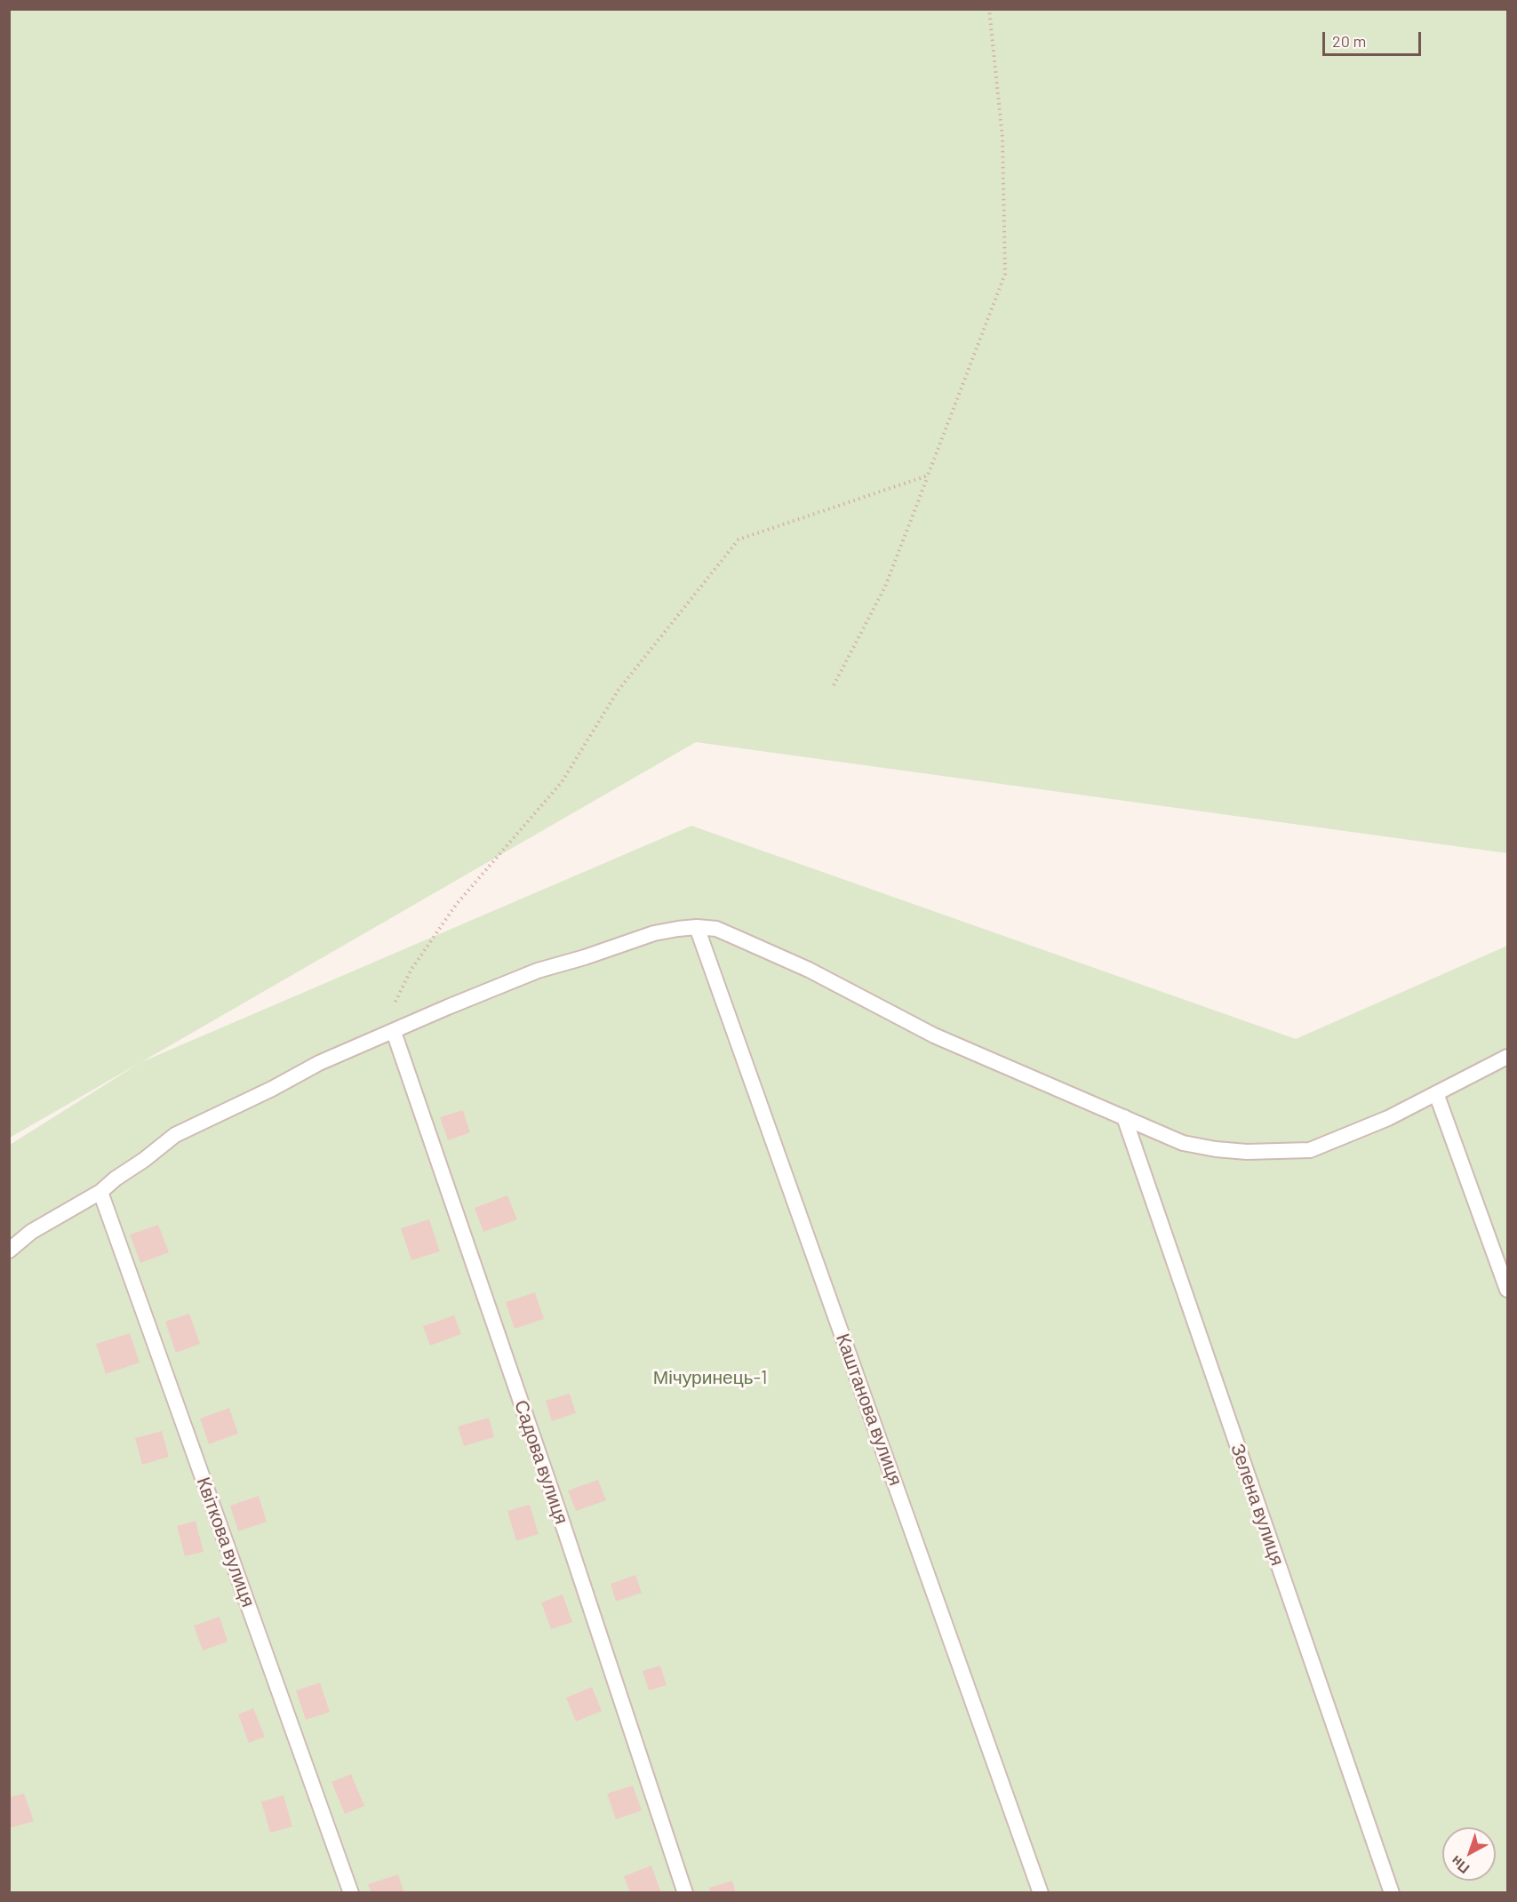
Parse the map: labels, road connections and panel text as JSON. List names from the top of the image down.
{
  "streets": {
    "lane": [
      "Каштанова вулиця",
      "Садова вулиця",
      "Зелена вулиця",
      "Квіткова вулиця"
    ]
  },
  "parks": ["Мічуринець-1"],
  "scale_bar": "20 m",
  "north": "bottom left"
}
